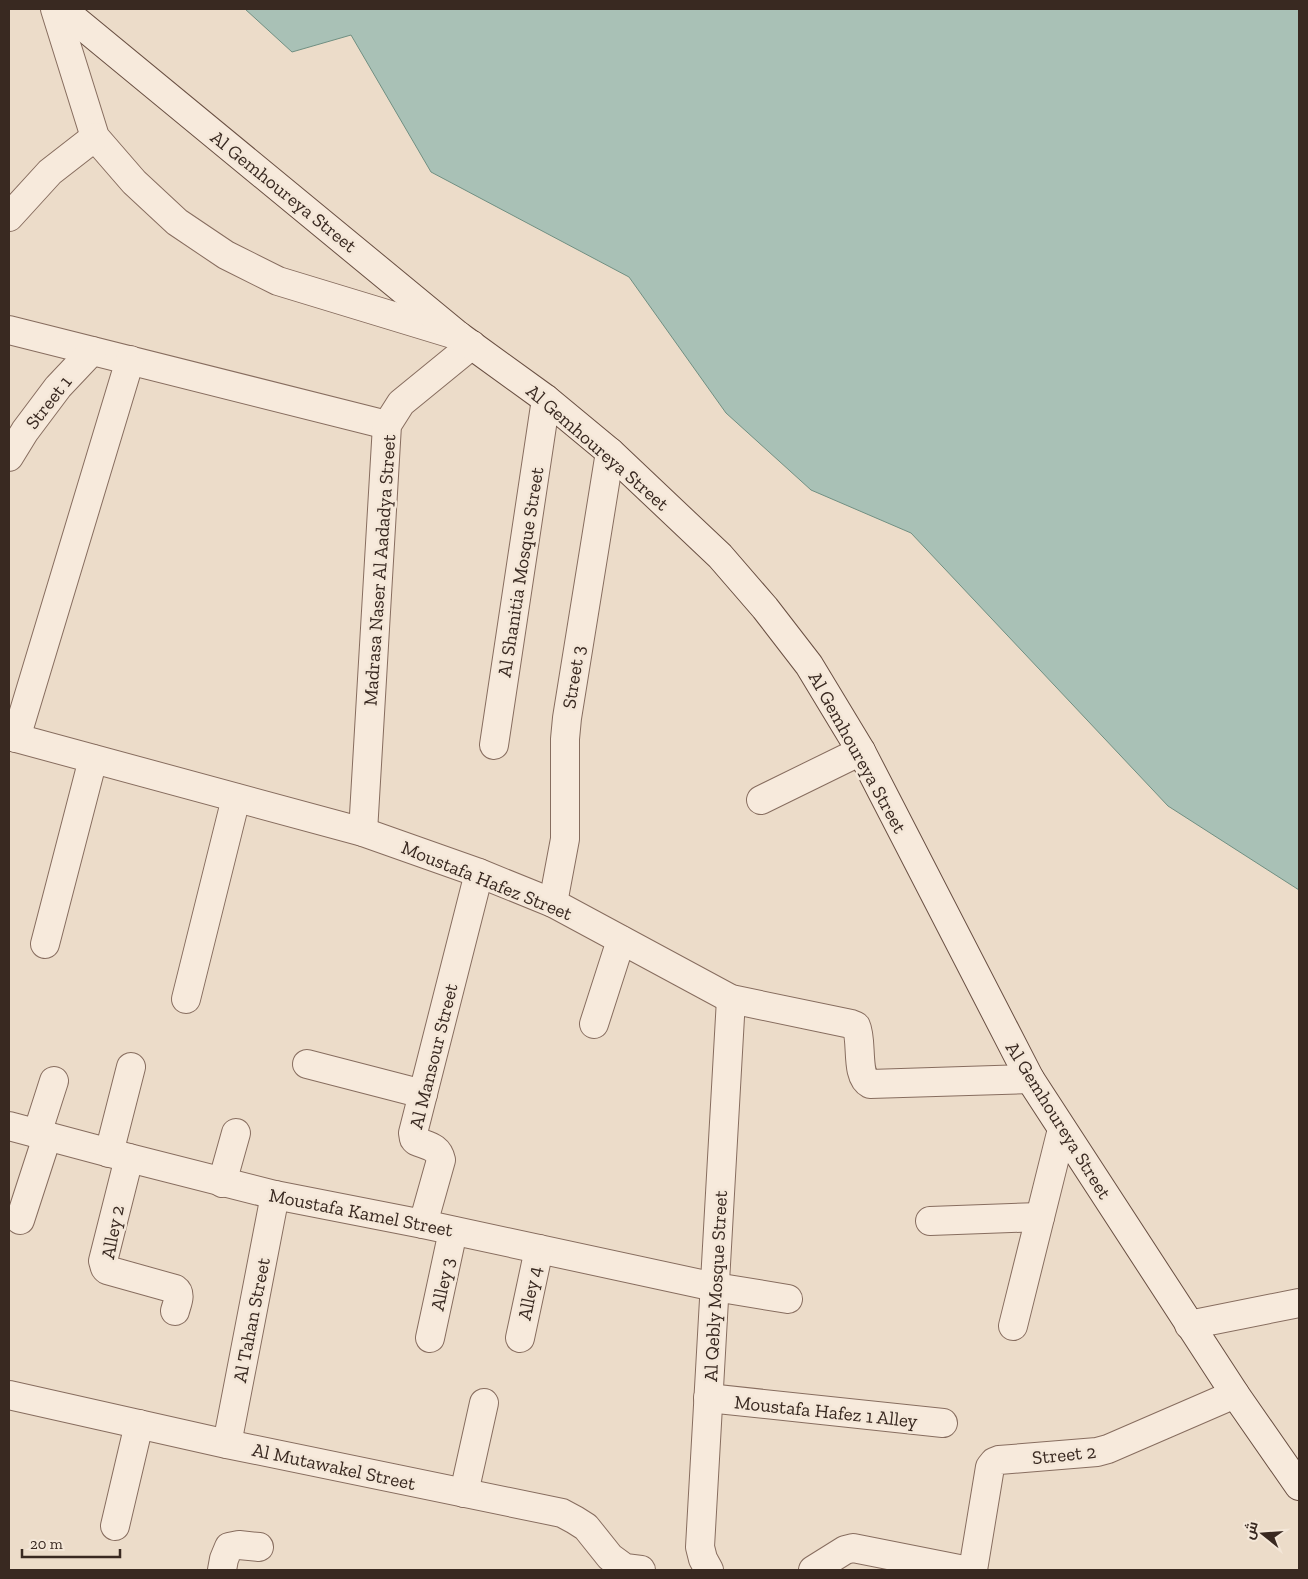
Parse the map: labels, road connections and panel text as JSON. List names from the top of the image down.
{
  "streets": {
    "street": [
      "Al Gemhoureya Street",
      "Street 1",
      "Madrasa Naser Al Aadadya Street",
      "Al Shanitia Mosque Street",
      "Street 3",
      "Moustafa Hafez Street",
      "Al Mansour Street",
      "Moustafa Kamel Street",
      "Alley 2",
      "Alley 3",
      "Al Qebly Mosque Street",
      "Alley 4",
      "Al Tahan Street",
      "Moustafa Hafez 1 Alley",
      "Street 2",
      "Al Mutawakel Street"
    ]
  },
  "crossings": [
    ["Al Gemhoureya Street", "Madrasa Naser Al Aadadya Street"],
    ["Al Gemhoureya Street", "Al Shanitia Mosque Street"],
    ["Al Gemhoureya Street", "Street 3"],
    ["Al Gemhoureya Street", "Moustafa Hafez Street"],
    ["Al Gemhoureya Street", "Street 2"],
    ["Madrasa Naser Al Aadadya Street", "Moustafa Hafez Street"],
    ["Street 3", "Moustafa Hafez Street"],
    ["Moustafa Hafez Street", "Al Mansour Street"],
    ["Moustafa Hafez Street", "Al Qebly Mosque Street"],
    ["Al Mansour Street", "Moustafa Kamel Street"],
    ["Moustafa Kamel Street", "Alley 2"],
    ["Moustafa Kamel Street", "Alley 3"],
    ["Moustafa Kamel Street", "Al Qebly Mosque Street"],
    ["Moustafa Kamel Street", "Alley 4"],
    ["Moustafa Kamel Street", "Al Tahan Street"],
    ["Al Qebly Mosque Street", "Moustafa Hafez 1 Alley"],
    ["Al Tahan Street", "Al Mutawakel Street"]
  ],
  "scale_bar": "20 m",
  "north": "left"
}
